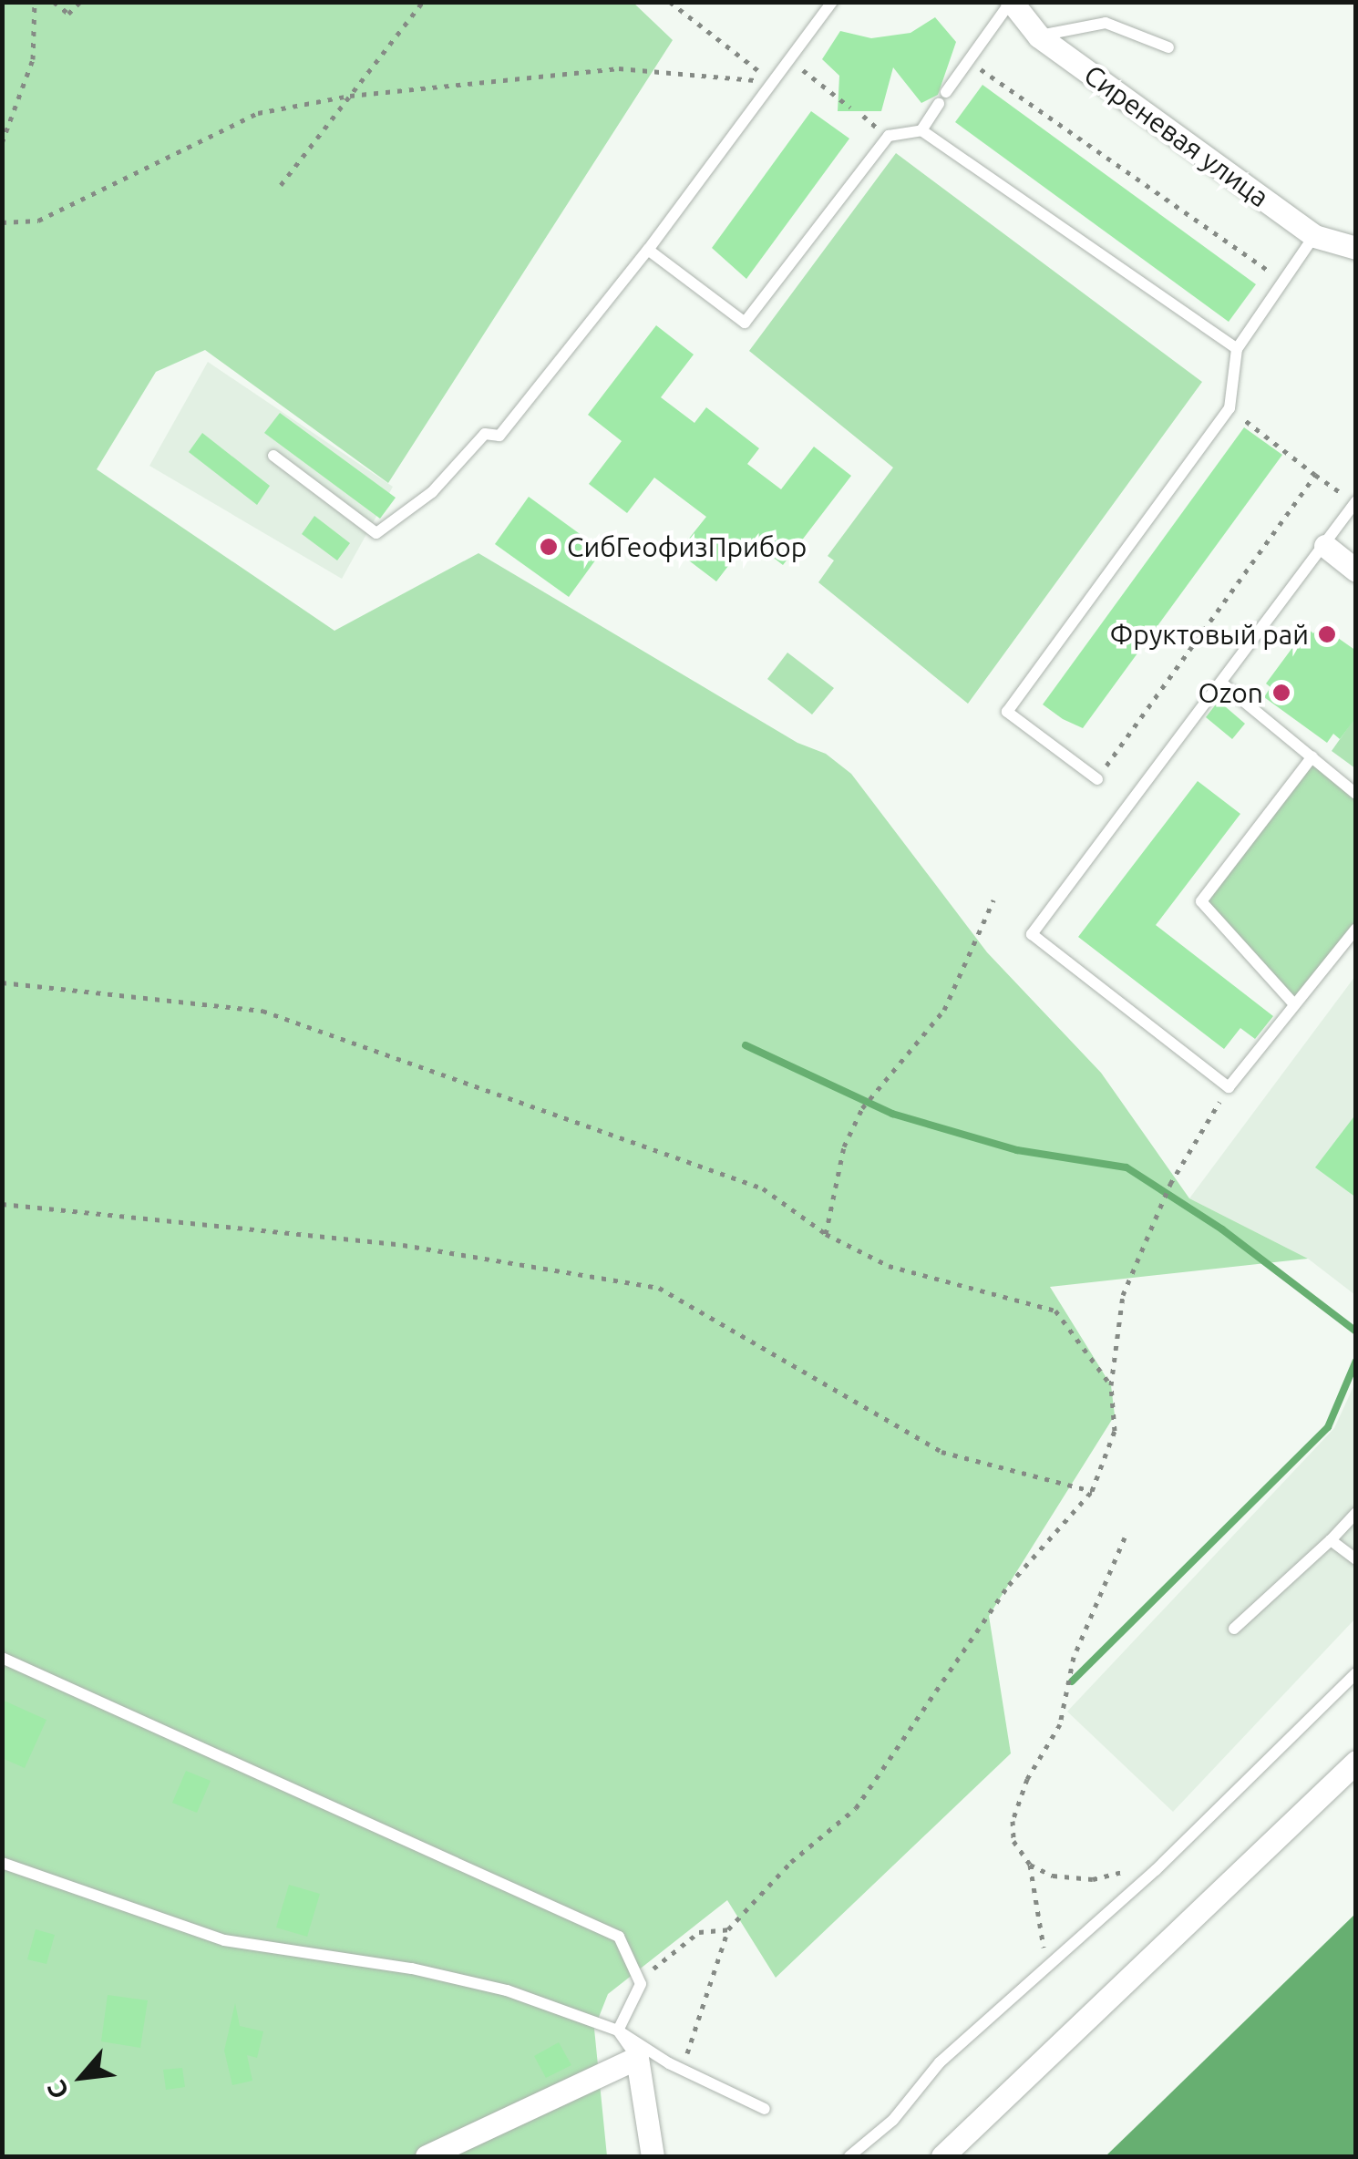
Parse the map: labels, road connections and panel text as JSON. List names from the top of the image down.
{
  "streets": {
    "street": ["Сиреневая улица"]
  },
  "places": ["СибГеофизПрибор", "Фруктовый рай", "Ozon"],
  "north": "bottom left"
}
